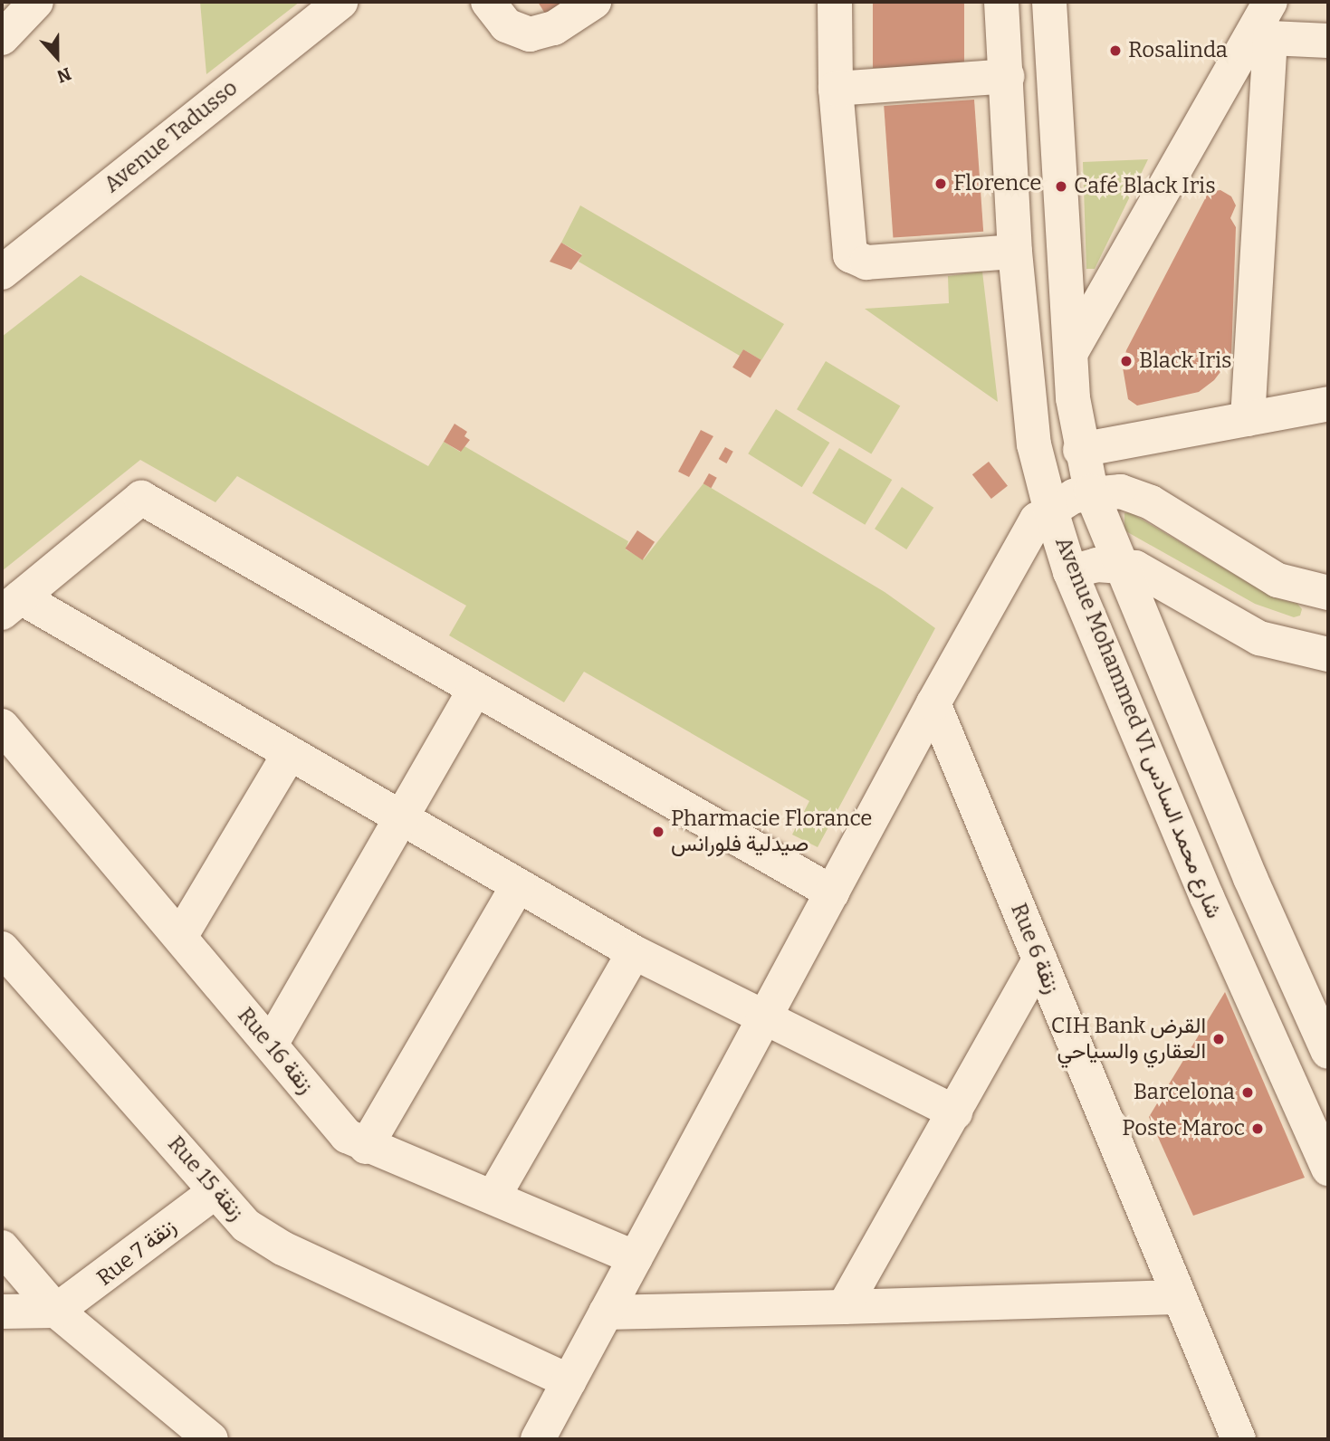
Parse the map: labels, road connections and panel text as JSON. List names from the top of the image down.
{
  "streets": {
    "street": [
      "Avenue Tadusso",
      "Avenue Mohammed VI شارع محمد السادس",
      "Rue 6 زنقة",
      "Rue 16 زنقة",
      "Rue 15 زنقة",
      "Rue 7 زنقة"
    ]
  },
  "crossings": [
    ["Rue 15 زنقة", "Rue 7 زنقة"]
  ],
  "places": [
    "Rosalinda",
    "Florence",
    "Café Black Iris",
    "Black Iris",
    "Pharmacie Florance صيدلية فلورانس",
    "CIH Bank القرض العقاري والسياحي",
    "Barcelona",
    "Poste Maroc"
  ],
  "north": "bottom"
}
